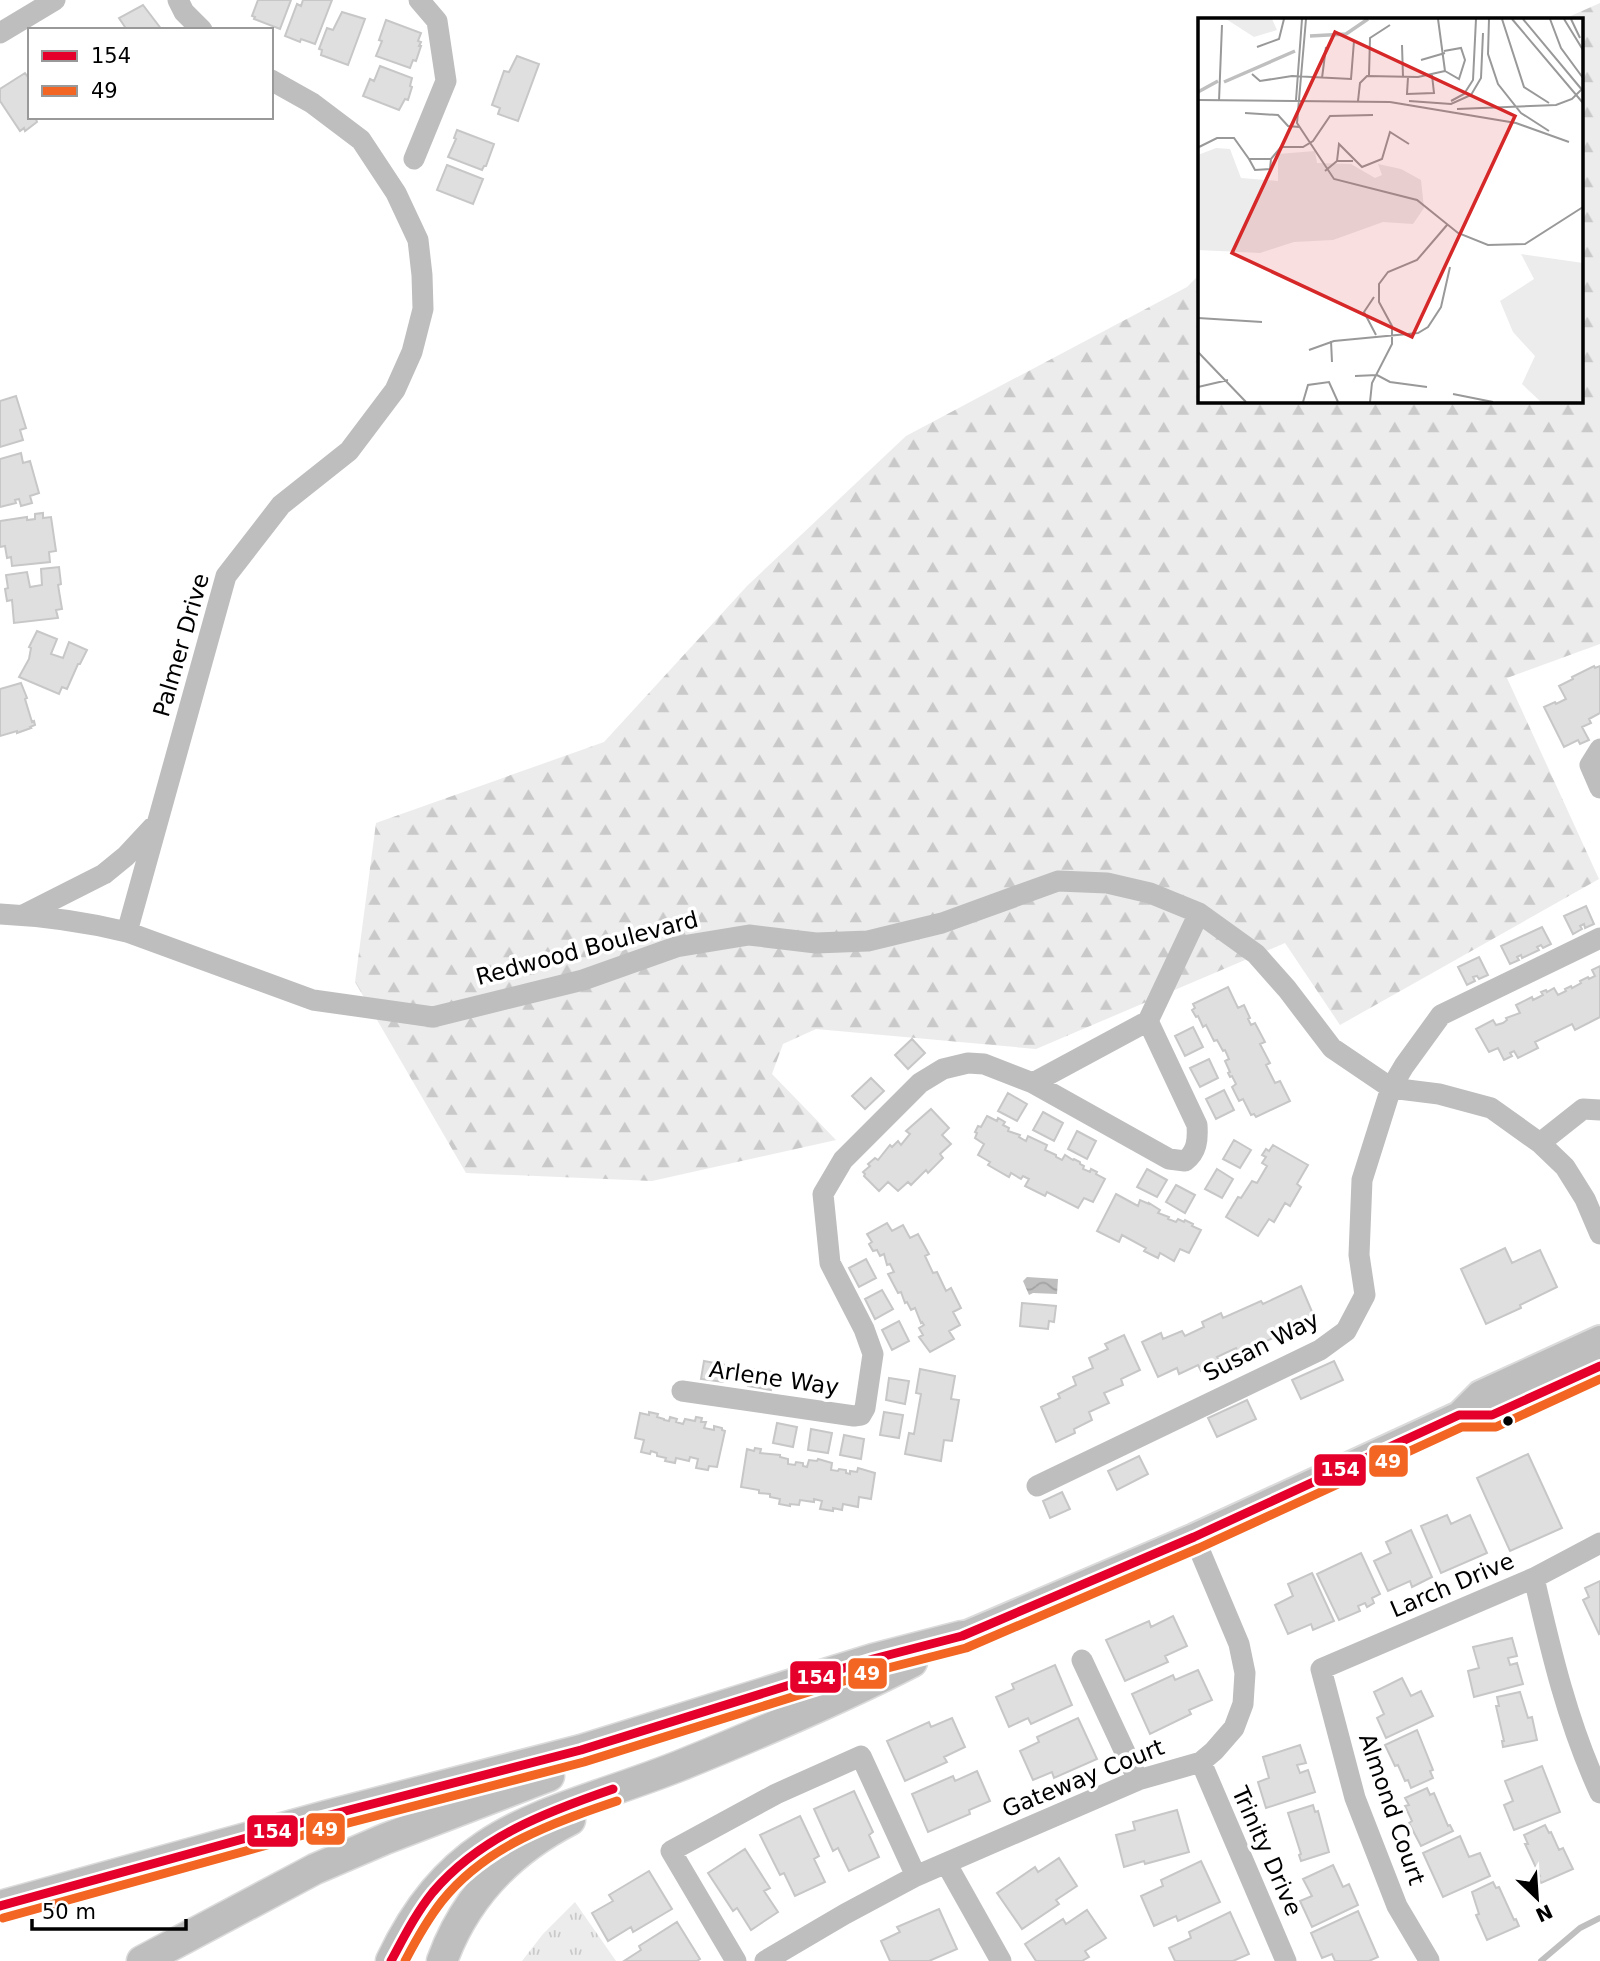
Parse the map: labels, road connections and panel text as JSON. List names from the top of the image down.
{
  "streets": {
    "street": [
      "Palmer Drive",
      "Redwood Boulevard",
      "Susan Way",
      "Arlene Way",
      "Larch Drive",
      "Gateway Court",
      "Almond Court",
      "Trinity Drive"
    ]
  },
  "crossings": [
    ["Palmer Drive", "Redwood Boulevard"],
    ["Redwood Boulevard", "Susan Way"],
    ["Larch Drive", "Almond Court"],
    ["Gateway Court", "Trinity Drive"]
  ],
  "lines": ["transit line 154", "transit line 49"],
  "legend": ["154", "49"],
  "scale_bar": "50 m",
  "north": "bottom right"
}
